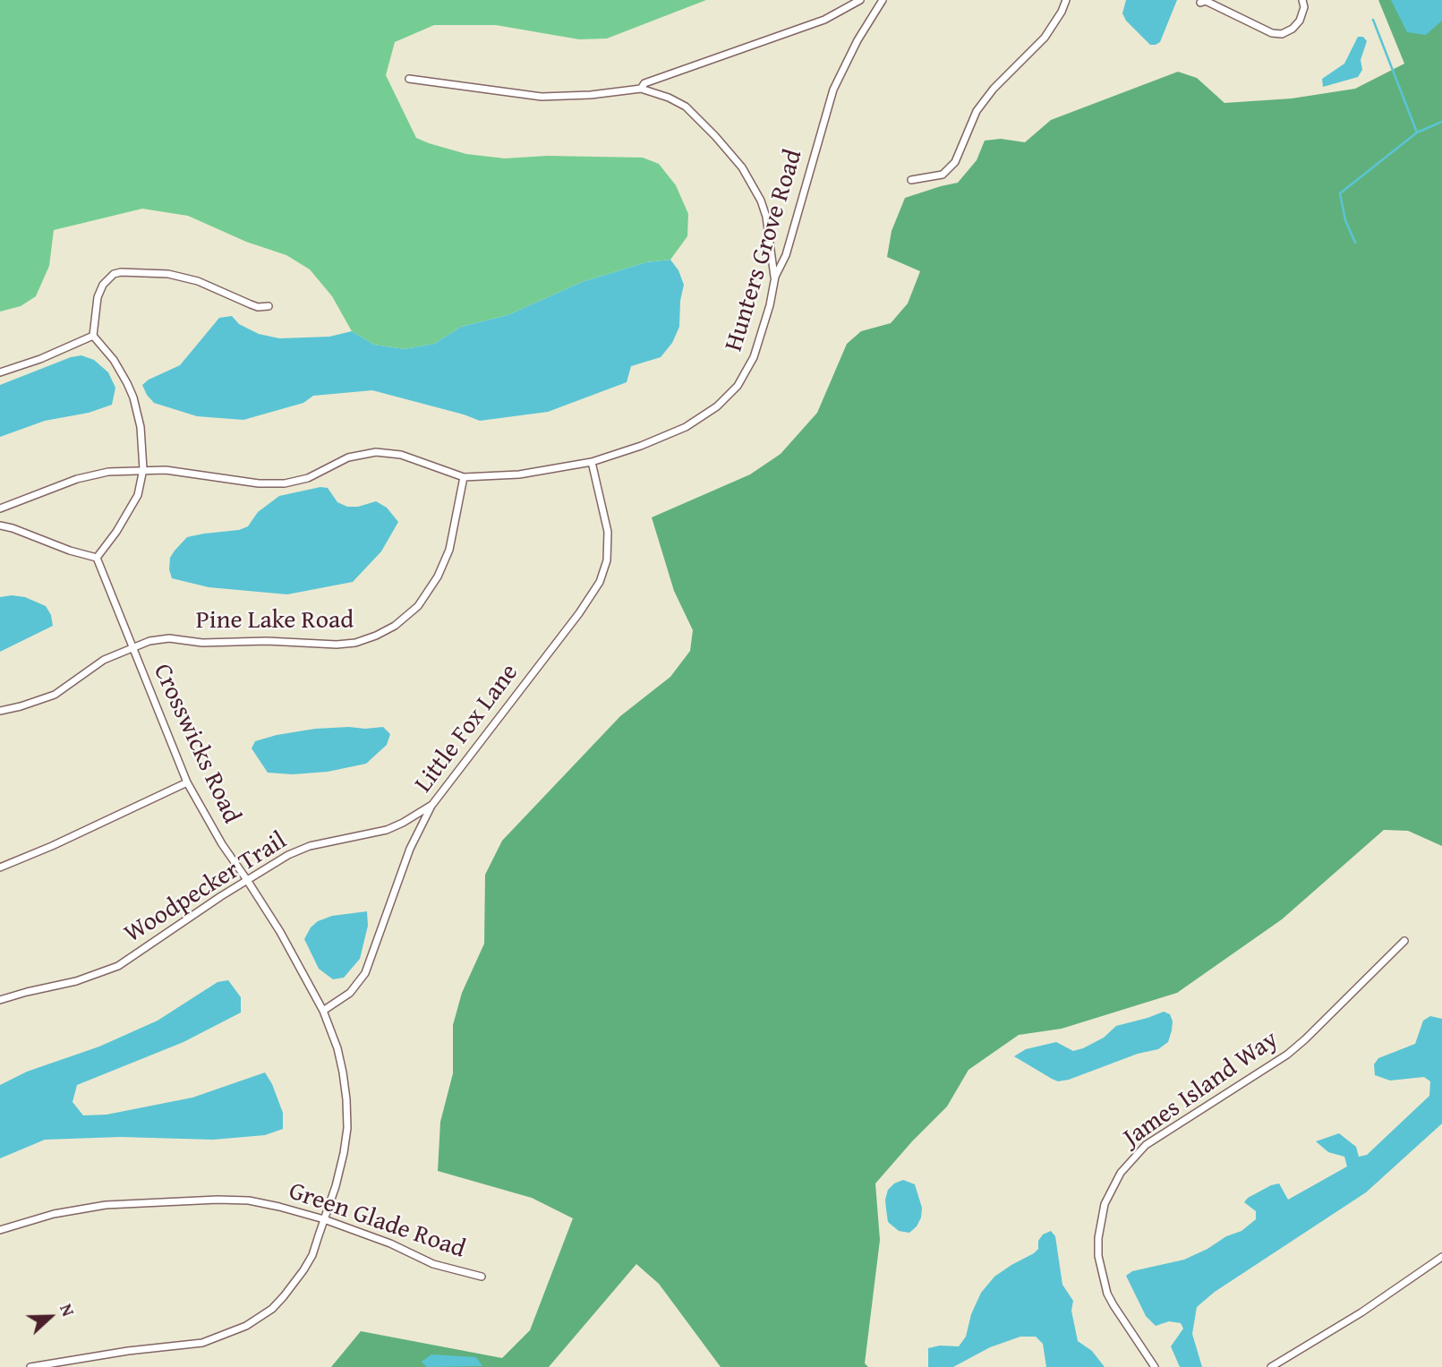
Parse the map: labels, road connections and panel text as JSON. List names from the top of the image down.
{
  "streets": {
    "street": [
      "Hunters Grove Road",
      "Pine Lake Road",
      "Little Fox Lane",
      "Crosswicks Road",
      "Woodpecker Trail",
      "James Island Way",
      "Green Glade Road"
    ]
  },
  "crossings": [
    ["Hunters Grove Road", "Pine Lake Road"],
    ["Hunters Grove Road", "Little Fox Lane"],
    ["Pine Lake Road", "Crosswicks Road"],
    ["Little Fox Lane", "Crosswicks Road"],
    ["Little Fox Lane", "Woodpecker Trail"],
    ["Crosswicks Road", "Woodpecker Trail"],
    ["Crosswicks Road", "Green Glade Road"]
  ],
  "north": "right"
}
